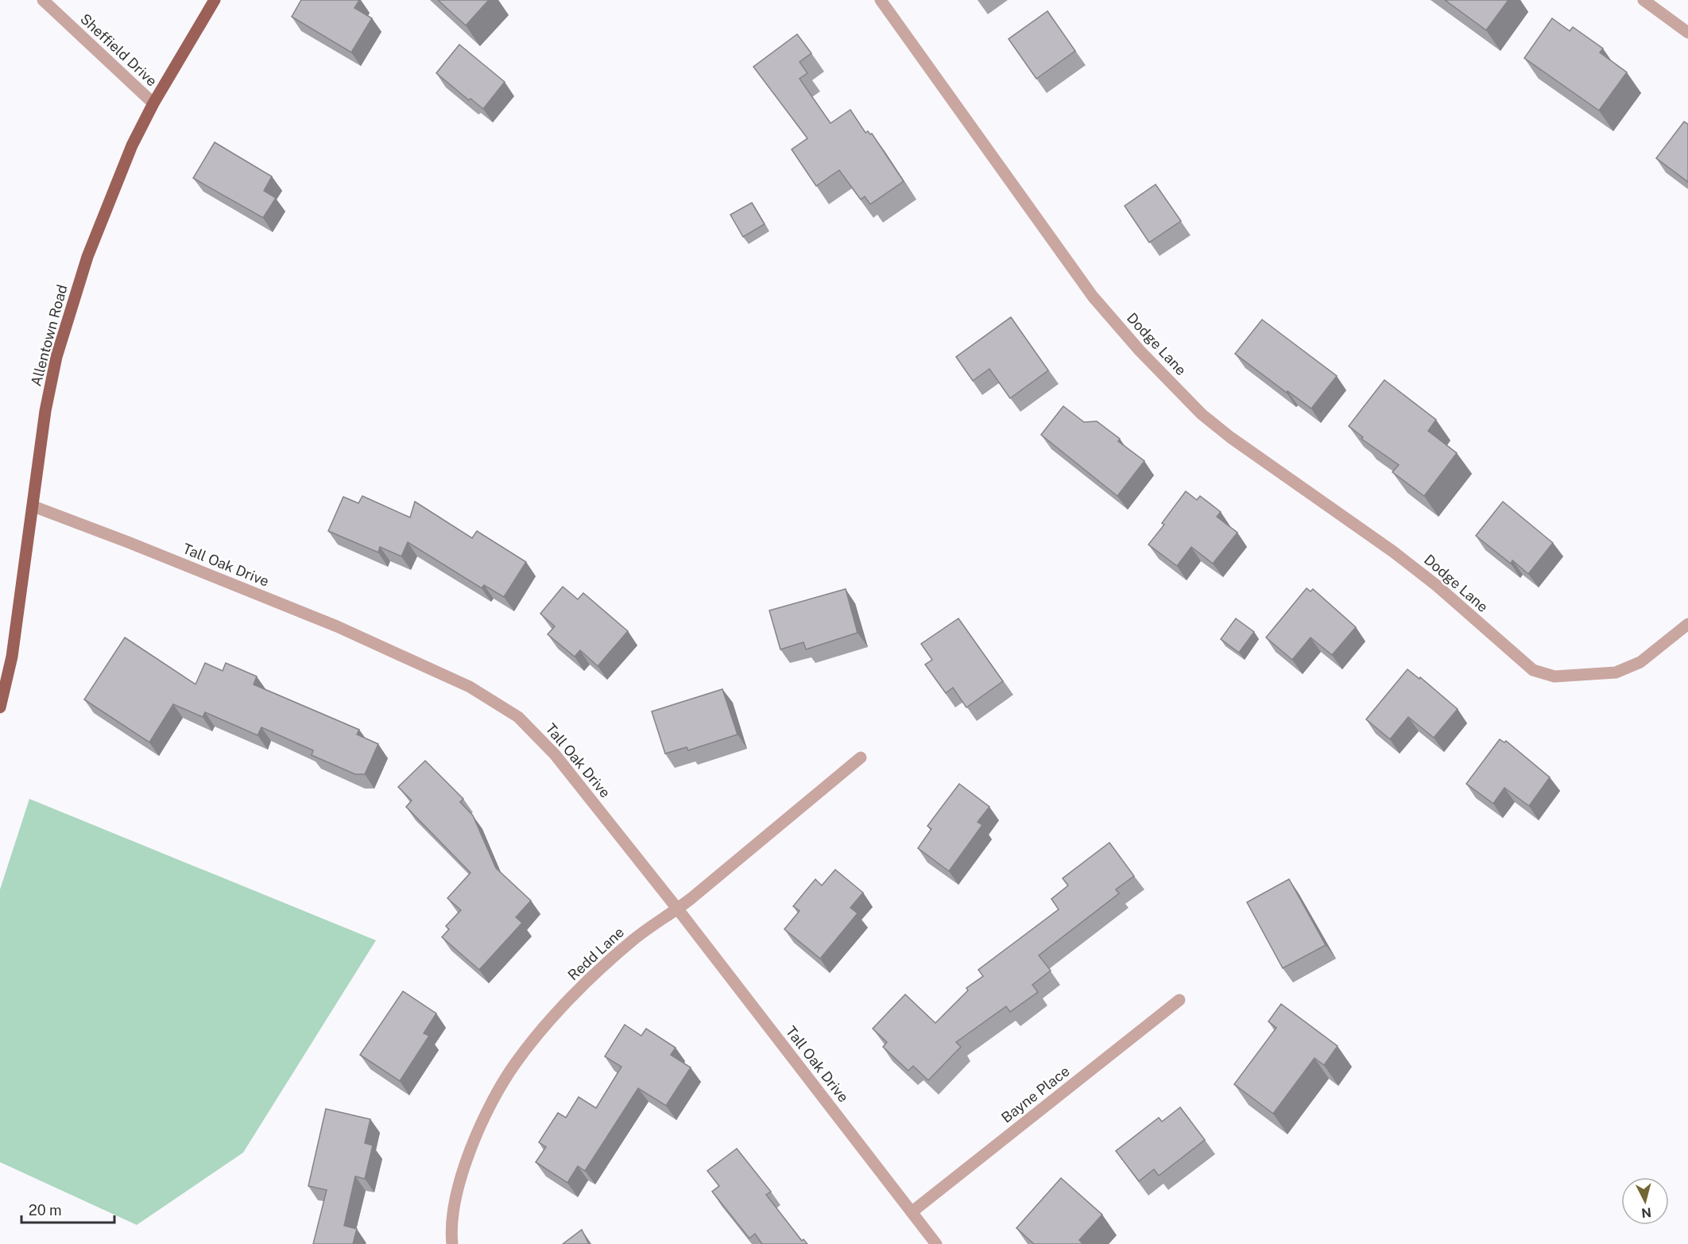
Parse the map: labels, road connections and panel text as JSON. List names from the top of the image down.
{
  "streets": {
    "main road": ["Allentown Road"],
    "street": [
      "Sheffield Drive",
      "Dodge Lane",
      "Tall Oak Drive",
      "Redd Lane",
      "Bayne Place"
    ]
  },
  "crossings": [
    ["Sheffield Drive", "Allentown Road"],
    ["Allentown Road", "Tall Oak Drive"],
    ["Tall Oak Drive", "Redd Lane"],
    ["Tall Oak Drive", "Bayne Place"]
  ],
  "scale_bar": "20 m",
  "north": "bottom"
}
